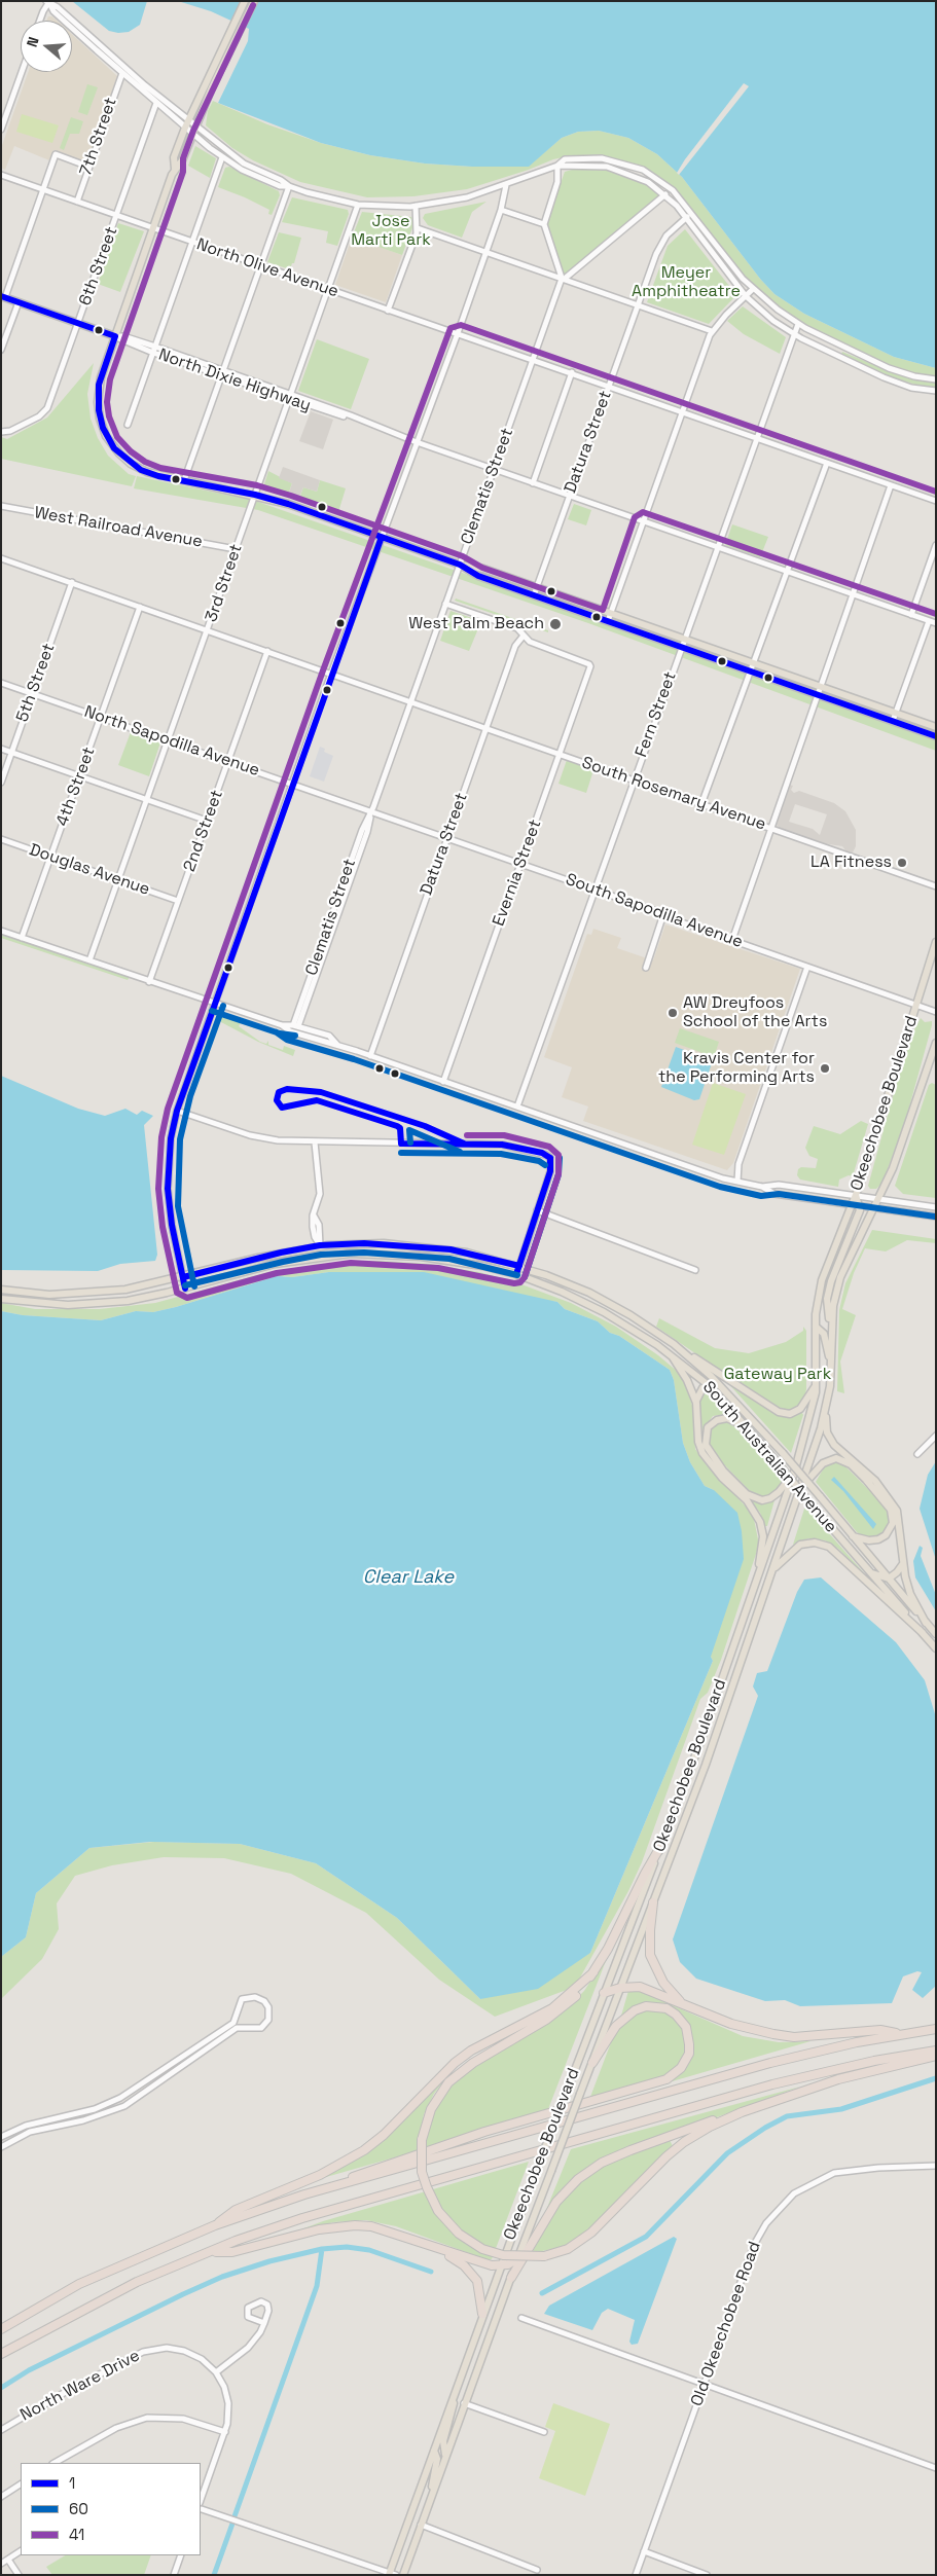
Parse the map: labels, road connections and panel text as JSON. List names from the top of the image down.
{
  "streets": {
    "main road": ["North Dixie Highway", "Okeechobee Boulevard", "South Australian Avenue"],
    "street": [
      "7th Street",
      "6th Street",
      "North Olive Avenue",
      "Datura Street",
      "Clematis Street",
      "West Railroad Avenue",
      "3rd Street",
      "5th Street",
      "Fern Street",
      "North Sapodilla Avenue",
      "4th Street",
      "South Rosemary Avenue",
      "2nd Street",
      "Douglas Avenue",
      "Evernia Street",
      "South Sapodilla Avenue",
      "Old Okeechobee Road",
      "North Ware Drive"
    ]
  },
  "crossings": [
    ["7th Street", "North Olive Avenue"],
    ["6th Street", "North Olive Avenue"],
    ["6th Street", "North Dixie Highway"],
    ["North Olive Avenue", "Datura Street"],
    ["North Olive Avenue", "Clematis Street"],
    ["North Olive Avenue", "3rd Street"],
    ["North Olive Avenue", "Fern Street"],
    ["North Dixie Highway", "Datura Street"],
    ["North Dixie Highway", "Clematis Street"],
    ["North Dixie Highway", "3rd Street"],
    ["North Dixie Highway", "Fern Street"],
    ["Datura Street", "South Rosemary Avenue"],
    ["Datura Street", "Evernia Street"],
    ["Datura Street", "South Sapodilla Avenue"],
    ["Clematis Street", "North Sapodilla Avenue"],
    ["Clematis Street", "South Rosemary Avenue"],
    ["Clematis Street", "South Sapodilla Avenue"],
    ["West Railroad Avenue", "3rd Street"],
    ["3rd Street", "North Sapodilla Avenue"],
    ["3rd Street", "South Rosemary Avenue"],
    ["3rd Street", "Douglas Avenue"],
    ["5th Street", "North Sapodilla Avenue"],
    ["5th Street", "South Rosemary Avenue"],
    ["Fern Street", "South Rosemary Avenue"],
    ["Fern Street", "South Sapodilla Avenue"],
    ["North Sapodilla Avenue", "4th Street"],
    ["North Sapodilla Avenue", "2nd Street"],
    ["North Sapodilla Avenue", "South Sapodilla Avenue"],
    ["4th Street", "South Rosemary Avenue"],
    ["4th Street", "Douglas Avenue"],
    ["South Rosemary Avenue", "2nd Street"],
    ["South Rosemary Avenue", "Evernia Street"],
    ["2nd Street", "Douglas Avenue"],
    ["Evernia Street", "South Sapodilla Avenue"],
    ["South Sapodilla Avenue", "Okeechobee Boulevard"]
  ],
  "water": ["Clear Lake"],
  "parks": ["Jose Marti Park", "Meyer Amphitheatre", "Gateway Park"],
  "places": [
    "West Palm Beach",
    "LA Fitness",
    "AW Dreyfoos School of the Arts",
    "Kravis Center for the Performing Arts"
  ],
  "lines": ["transit line 41", "transit line 1", "transit line 60"],
  "legend": ["1", "60", "41"],
  "north": "left"
}
